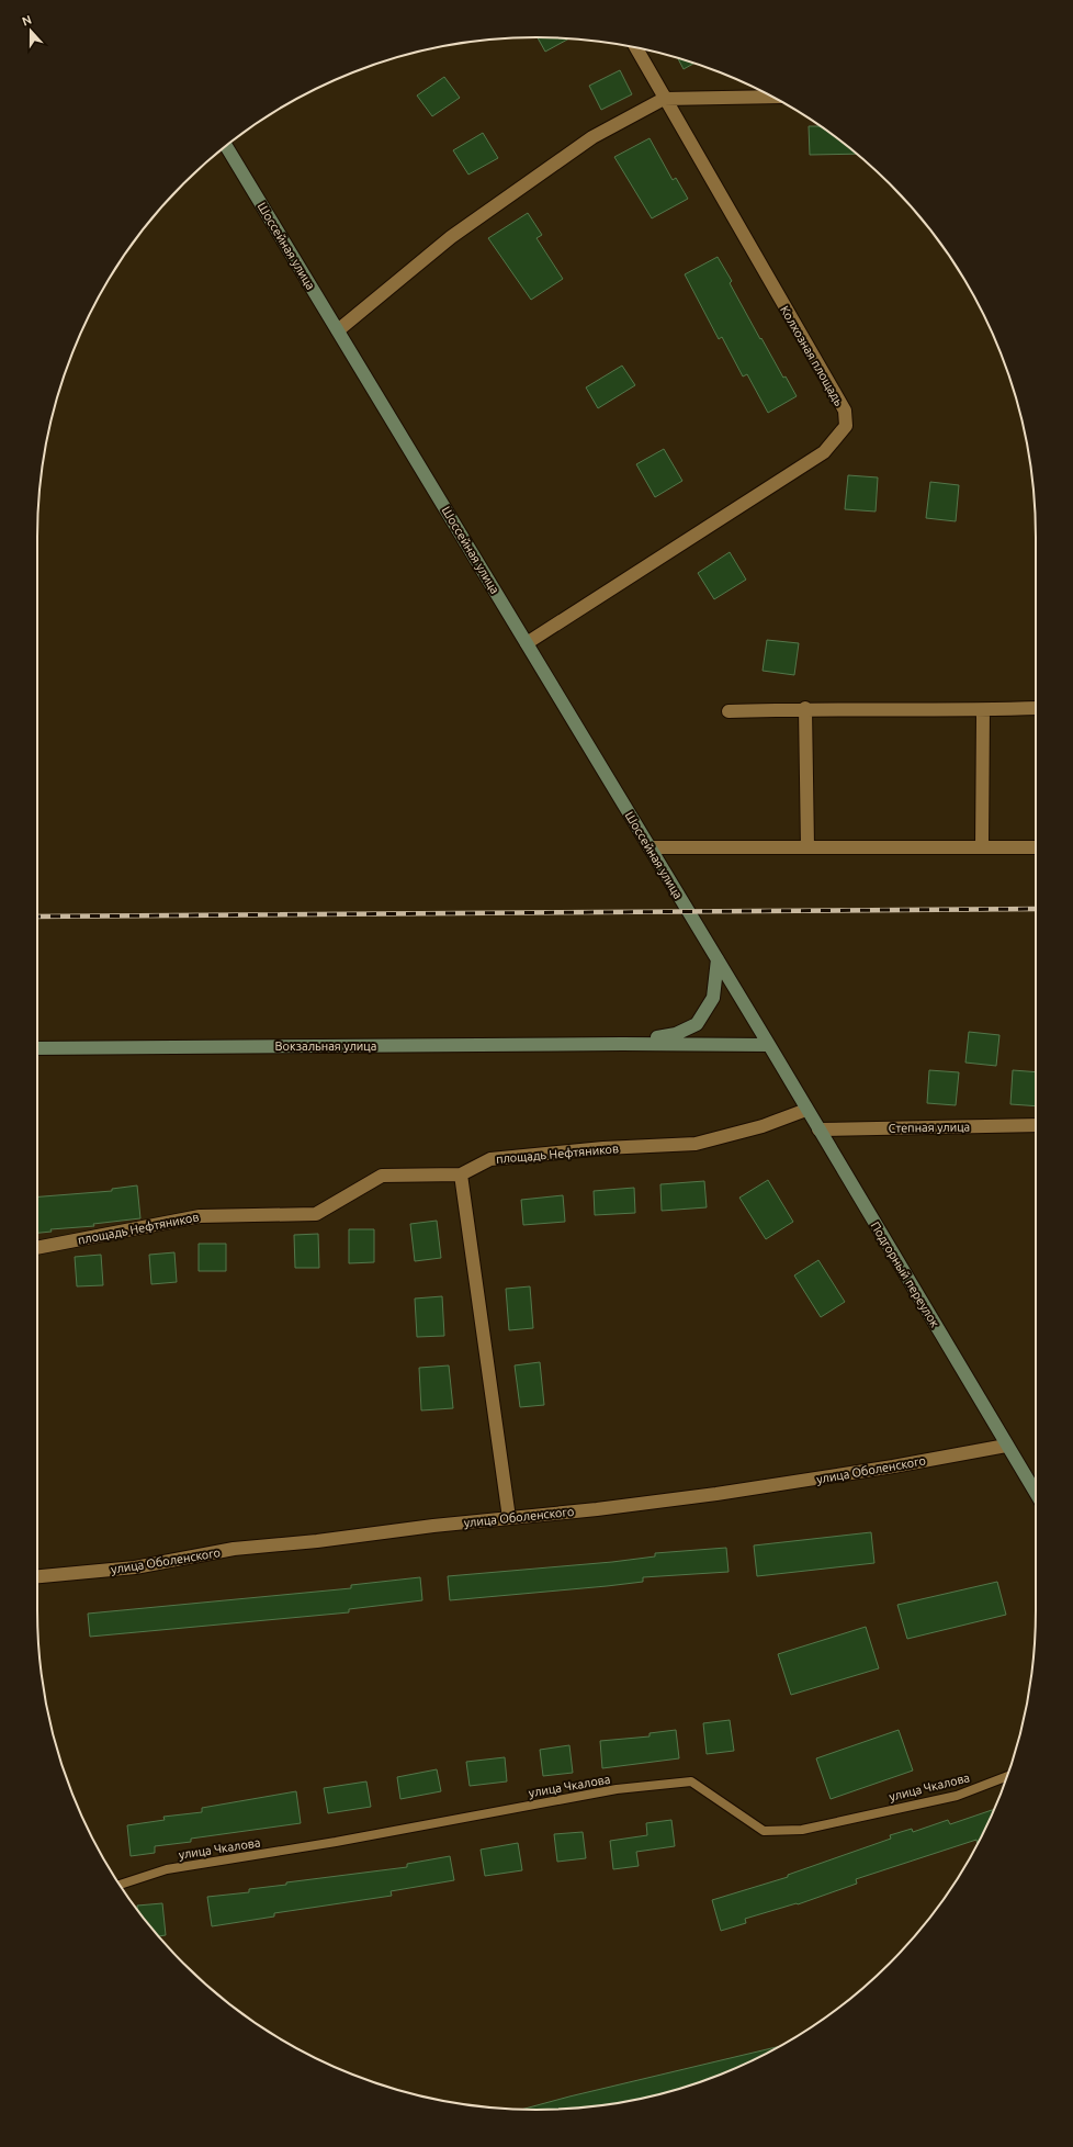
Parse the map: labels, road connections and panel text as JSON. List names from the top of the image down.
{
  "streets": {
    "main road": ["Шоссейная улица", "Вокзальная улица", "Подгорный переулок"],
    "street": [
      "Колхозная площадь",
      "Степная улица",
      "площадь Нефтяников",
      "улица Оболенского"
    ],
    "lane": ["улица Чкалова"]
  },
  "crossings": [
    ["Шоссейная улица", "Колхозная площадь"],
    ["Шоссейная улица", "Подгорный переулок"],
    ["Степная улица", "Подгорный переулок"],
    ["площадь Нефтяников", "Подгорный переулок"],
    ["Подгорный переулок", "улица Оболенского"]
  ],
  "north": "top"
}
